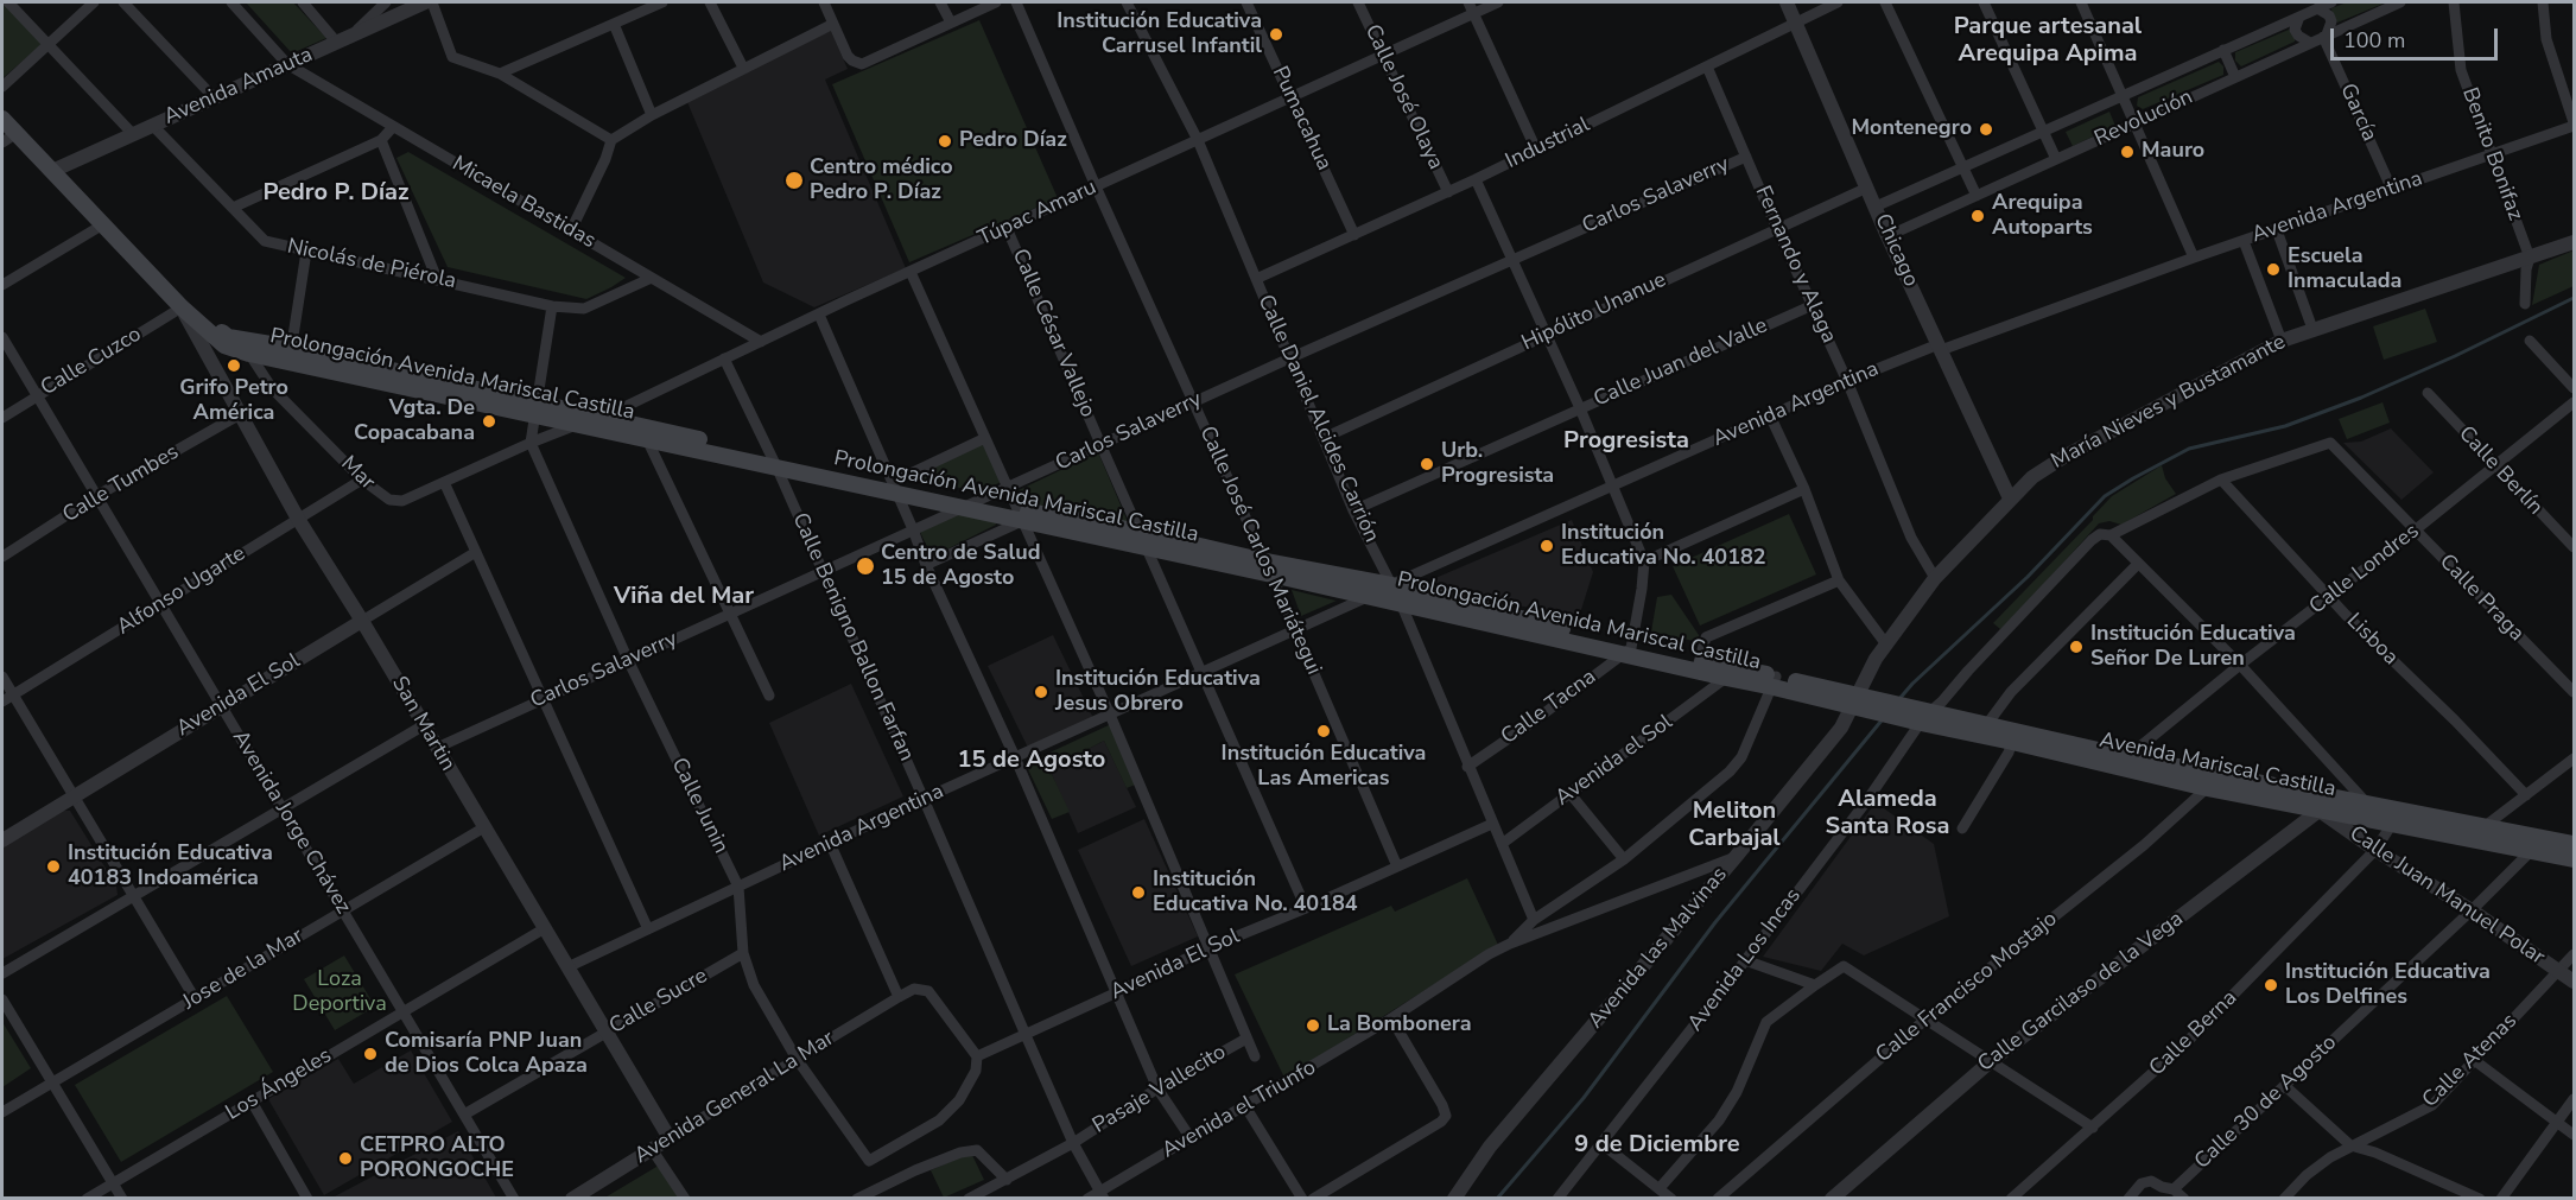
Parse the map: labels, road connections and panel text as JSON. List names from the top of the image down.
{
  "streets": {
    "main road": ["Prolongación Avenida Mariscal Castilla", "Avenida Mariscal Castilla"],
    "street": [
      "Avenida Amauta",
      "Calle José Olaya",
      "García",
      "Pumacahua",
      "Revolución",
      "Industrial",
      "Benito Bonifaz",
      "Carlos Salaverry",
      "Micaela Bastidas",
      "Avenida Argentina",
      "Túpac Amaru",
      "Chicago",
      "Nicolás de Piérola",
      "Fernando y Alaga",
      "Hipólito Unanue",
      "Calle César Vallejo",
      "Calle Cuzco",
      "Calle Juan del Valle",
      "María Nieves y Bustamante",
      "Calle Daniel Alcides Carrión",
      "Calle Berlín",
      "Mar",
      "Calle Tumbes",
      "Calle José Carlos Mariátegui",
      "Calle Londres",
      "Alfonso Ugarte",
      "Calle Praga",
      "Calle Benigno Ballon Farfan",
      "Lisboa",
      "Avenida El Sol",
      "Calle Tacna",
      "San Martin",
      "Avenida el Sol",
      "Calle Junin",
      "Avenida Jorge Chávez",
      "Calle Juan Manuel Polar",
      "Avenida las Malvinas",
      "Avenida Los Incas",
      "Jose de la Mar",
      "Calle Francisco Mostajo",
      "Calle Garcilaso de la Vega",
      "Calle Sucre",
      "Calle Berna",
      "Calle Atenas",
      "Los Ángeles",
      "Pasaje Vallecito",
      "Avenida General La Mar",
      "Calle 30 de Agosto",
      "Avenida el Triunfo"
    ]
  },
  "crossings": [
    ["Avenida Amauta", "Micaela Bastidas"],
    ["Avenida Amauta", "Nicolás de Piérola"],
    ["Avenida Amauta", "Prolongación Avenida Mariscal Castilla"],
    ["Calle José Olaya", "Industrial"],
    ["Calle José Olaya", "Túpac Amaru"],
    ["García", "Revolución"],
    ["García", "Avenida Argentina"],
    ["Pumacahua", "Industrial"],
    ["Pumacahua", "Túpac Amaru"],
    ["Revolución", "Chicago"],
    ["Industrial", "Chicago"],
    ["Industrial", "Fernando y Alaga"],
    ["Industrial", "Calle Daniel Alcides Carrión"],
    ["Benito Bonifaz", "Avenida Argentina"],
    ["Benito Bonifaz", "María Nieves y Bustamante"],
    ["Carlos Salaverry", "Fernando y Alaga"],
    ["Carlos Salaverry", "Calle César Vallejo"],
    ["Carlos Salaverry", "Prolongación Avenida Mariscal Castilla"],
    ["Carlos Salaverry", "Calle Daniel Alcides Carrión"],
    ["Carlos Salaverry", "Calle José Carlos Mariátegui"],
    ["Carlos Salaverry", "Calle Benigno Ballon Farfan"],
    ["Carlos Salaverry", "San Martin"],
    ["Carlos Salaverry", "Calle Junin"],
    ["Micaela Bastidas", "Túpac Amaru"],
    ["Micaela Bastidas", "Nicolás de Piérola"],
    ["Avenida Argentina", "Chicago"],
    ["Avenida Argentina", "Fernando y Alaga"],
    ["Avenida Argentina", "Calle César Vallejo"],
    ["Avenida Argentina", "Prolongación Avenida Mariscal Castilla"],
    ["Avenida Argentina", "Calle Daniel Alcides Carrión"],
    ["Avenida Argentina", "Calle José Carlos Mariátegui"],
    ["Avenida Argentina", "Calle Benigno Ballon Farfan"],
    ["Avenida Argentina", "San Martin"],
    ["Avenida Argentina", "Calle Junin"],
    ["Túpac Amaru", "Calle César Vallejo"],
    ["Túpac Amaru", "Prolongación Avenida Mariscal Castilla"],
    ["Túpac Amaru", "Calle Daniel Alcides Carrión"],
    ["Túpac Amaru", "Mar"],
    ["Túpac Amaru", "Calle José Carlos Mariátegui"],
    ["Túpac Amaru", "Calle Benigno Ballon Farfan"],
    ["Chicago", "Hipólito Unanue"],
    ["Chicago", "María Nieves y Bustamante"],
    ["Fernando y Alaga", "Hipólito Unanue"],
    ["Fernando y Alaga", "Calle Juan del Valle"],
    ["Fernando y Alaga", "María Nieves y Bustamante"],
    ["Hipólito Unanue", "Calle Daniel Alcides Carrión"],
    ["Calle César Vallejo", "Prolongación Avenida Mariscal Castilla"],
    ["Calle César Vallejo", "Avenida El Sol"],
    ["Calle Cuzco", "Prolongación Avenida Mariscal Castilla"],
    ["Calle Cuzco", "San Martin"],
    ["Calle Cuzco", "Avenida Jorge Chávez"],
    ["Calle Juan del Valle", "Calle Daniel Alcides Carrión"],
    ["Prolongación Avenida Mariscal Castilla", "María Nieves y Bustamante"],
    ["Prolongación Avenida Mariscal Castilla", "Calle Daniel Alcides Carrión"],
    ["Prolongación Avenida Mariscal Castilla", "Mar"],
    ["Prolongación Avenida Mariscal Castilla", "Calle José Carlos Mariátegui"],
    ["Prolongación Avenida Mariscal Castilla", "Calle Benigno Ballon Farfan"],
    ["Prolongación Avenida Mariscal Castilla", "Calle Tacna"],
    ["Prolongación Avenida Mariscal Castilla", "San Martin"],
    ["Prolongación Avenida Mariscal Castilla", "Avenida el Sol"],
    ["Prolongación Avenida Mariscal Castilla", "Avenida Mariscal Castilla"],
    ["Prolongación Avenida Mariscal Castilla", "Avenida las Malvinas"],
    ["María Nieves y Bustamante", "Avenida Mariscal Castilla"],
    ["María Nieves y Bustamante", "Avenida las Malvinas"],
    ["Calle Daniel Alcides Carrión", "Avenida El Sol"],
    ["Calle Daniel Alcides Carrión", "Calle Tacna"],
    ["Calle Daniel Alcides Carrión", "Avenida el Sol"],
    ["Calle Berlín", "Calle Londres"],
    ["Mar", "Alfonso Ugarte"],
    ["Mar", "Calle Junin"],
    ["Calle Tumbes", "San Martin"],
    ["Calle Tumbes", "Avenida Jorge Chávez"],
    ["Calle José Carlos Mariátegui", "Avenida El Sol"],
    ["Calle Londres", "Calle Praga"],
    ["Calle Londres", "Lisboa"],
    ["Calle Londres", "Avenida Mariscal Castilla"],
    ["Alfonso Ugarte", "San Martin"],
    ["Alfonso Ugarte", "Avenida Jorge Chávez"],
    ["Calle Praga", "Avenida Los Incas"],
    ["Calle Benigno Ballon Farfan", "Avenida El Sol"],
    ["Calle Benigno Ballon Farfan", "Pasaje Vallecito"],
    ["Calle Benigno Ballon Farfan", "Avenida el Triunfo"],
    ["Lisboa", "Avenida Los Incas"],
    ["Avenida El Sol", "San Martin"],
    ["Avenida El Sol", "Calle Junin"],
    ["Avenida El Sol", "Avenida Jorge Chávez"],
    ["San Martin", "Jose de la Mar"],
    ["San Martin", "Calle Sucre"],
    ["San Martin", "Los Ángeles"],
    ["San Martin", "Avenida General La Mar"],
    ["Avenida Mariscal Castilla", "Calle Juan Manuel Polar"],
    ["Avenida Mariscal Castilla", "Avenida las Malvinas"],
    ["Avenida Mariscal Castilla", "Avenida Los Incas"],
    ["Avenida Mariscal Castilla", "Calle Francisco Mostajo"],
    ["Avenida Mariscal Castilla", "Calle Garcilaso de la Vega"],
    ["Avenida Mariscal Castilla", "Calle Berna"],
    ["Avenida Mariscal Castilla", "Calle 30 de Agosto"],
    ["Calle Junin", "Calle Sucre"],
    ["Calle Junin", "Avenida General La Mar"],
    ["Avenida Jorge Chávez", "Jose de la Mar"],
    ["Avenida Jorge Chávez", "Calle Sucre"],
    ["Avenida Jorge Chávez", "Los Ángeles"],
    ["Calle Juan Manuel Polar", "Calle Garcilaso de la Vega"],
    ["Calle Juan Manuel Polar", "Calle Berna"],
    ["Calle Juan Manuel Polar", "Calle Atenas"],
    ["Calle Juan Manuel Polar", "Calle 30 de Agosto"],
    ["Avenida las Malvinas", "Avenida el Triunfo"]
  ],
  "districts": [
    "Parque artesanal Arequipa Apima",
    "Pedro P. Díaz",
    "Progresista",
    "Viña del Mar",
    "15 de Agosto",
    "Alameda Santa Rosa",
    "Meliton Carbajal",
    "9 de Diciembre"
  ],
  "parks": ["Loza Deportiva"],
  "places": [
    "Institución Educativa Carrusel Infantil",
    "Montenegro",
    "Pedro Díaz",
    "Mauro",
    "Centro médico Pedro P. Díaz",
    "Arequipa Autoparts",
    "Escuela Inmaculada",
    "Grifo Petro América",
    "Vgta. De Copacabana",
    "Urb. Progresista",
    "Institución Educativa No. 40182",
    "Centro de Salud 15 de Agosto",
    "Institución Educativa Señor De Luren",
    "Institución Educativa Jesus Obrero",
    "Institución Educativa Las Americas",
    "Institución Educativa 40183 Indoamérica",
    "Institución Educativa No. 40184",
    "Institución Educativa Los Delfines",
    "La Bombonera",
    "Comisaría PNP Juan de Dios Colca Apaza",
    "CETPRO ALTO PORONGOCHE"
  ],
  "scale_bar": "100 m"
}
